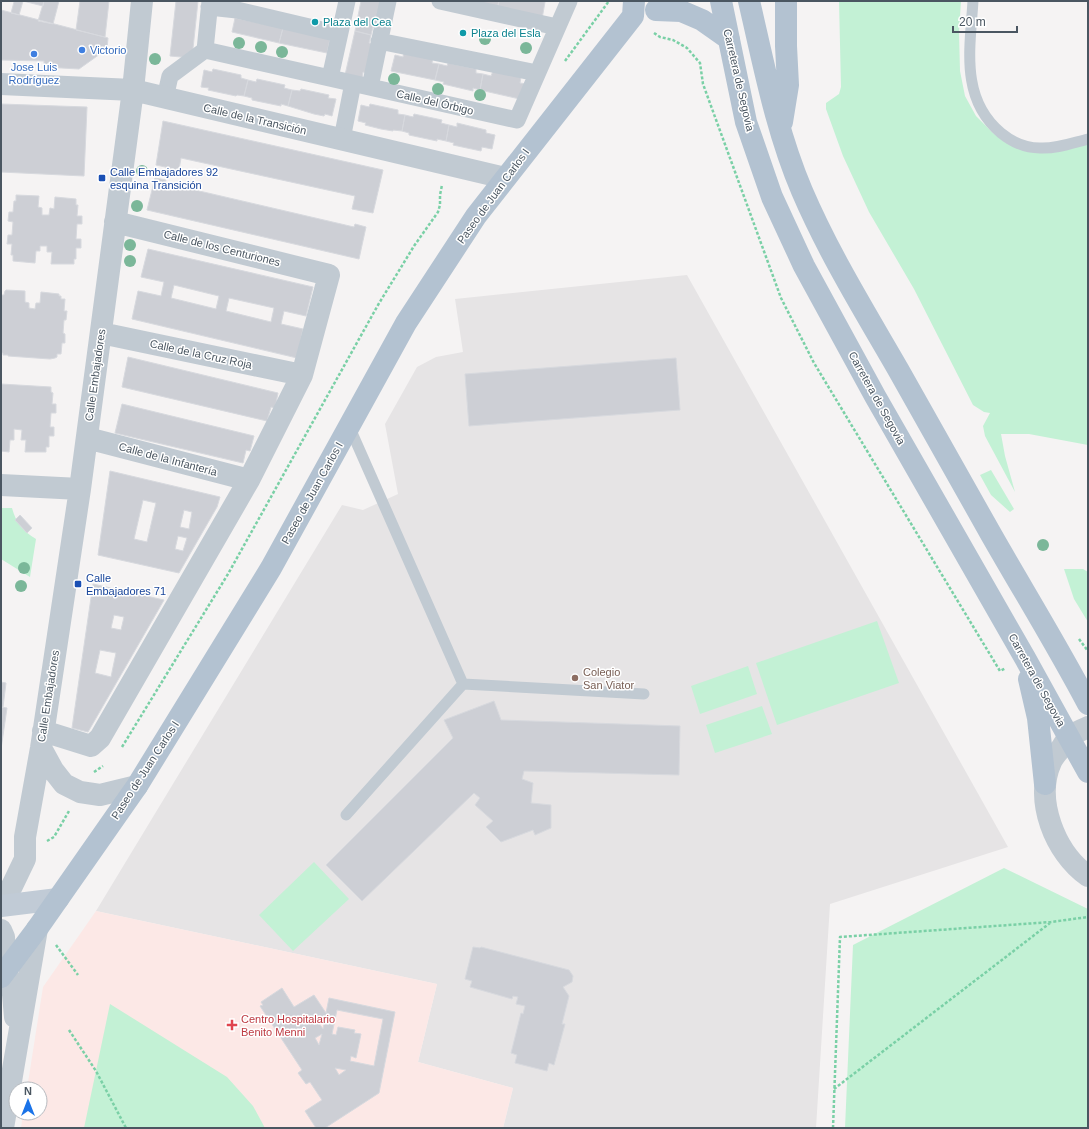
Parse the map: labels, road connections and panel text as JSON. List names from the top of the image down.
{
  "streets": {
    "main road": ["Carretera de Segovia", "Paseo de Juan Carlos I"],
    "street": [
      "Calle del Órbigo",
      "Calle de la Transición",
      "Calle de los Centuriones",
      "Calle de la Cruz Roja",
      "Calle Embajadores",
      "Calle de la Infantería"
    ]
  },
  "crossings": [
    ["Carretera de Segovia", "Paseo de Juan Carlos I"],
    ["Calle de la Transición", "Paseo de Juan Carlos I"],
    ["Calle de la Transición", "Calle Embajadores"],
    ["Paseo de Juan Carlos I", "Calle Embajadores"],
    ["Calle de los Centuriones", "Calle de la Cruz Roja"],
    ["Calle de los Centuriones", "Calle Embajadores"],
    ["Calle de la Cruz Roja", "Calle Embajadores"],
    ["Calle Embajadores", "Calle de la Infantería"]
  ],
  "places": {
    "other": [
      "Plaza del Cea",
      "Plaza del Esla",
      "Victorio",
      "Jose Luis Rodríguez",
      "Colegio San Viator"
    ],
    "transit": ["Calle Embajadores 92 esquina Transición", "Calle Embajadores 71"],
    "health": ["Centro Hospitalario Benito Menni"]
  },
  "scale_bar": "20 m",
  "north": "top"
}
